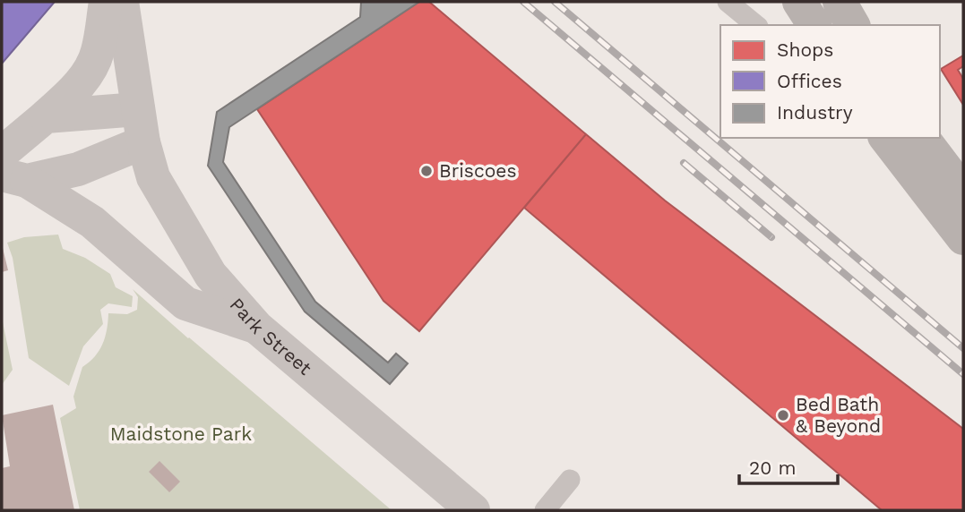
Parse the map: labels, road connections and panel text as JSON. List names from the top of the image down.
{
  "streets": {
    "street": ["Park Street"]
  },
  "parks": ["Maidstone Park"],
  "places": ["Briscoes", "Bed Bath & Beyond"],
  "legend": ["Shops", "Offices", "Industry"],
  "scale_bar": "20 m"
}
